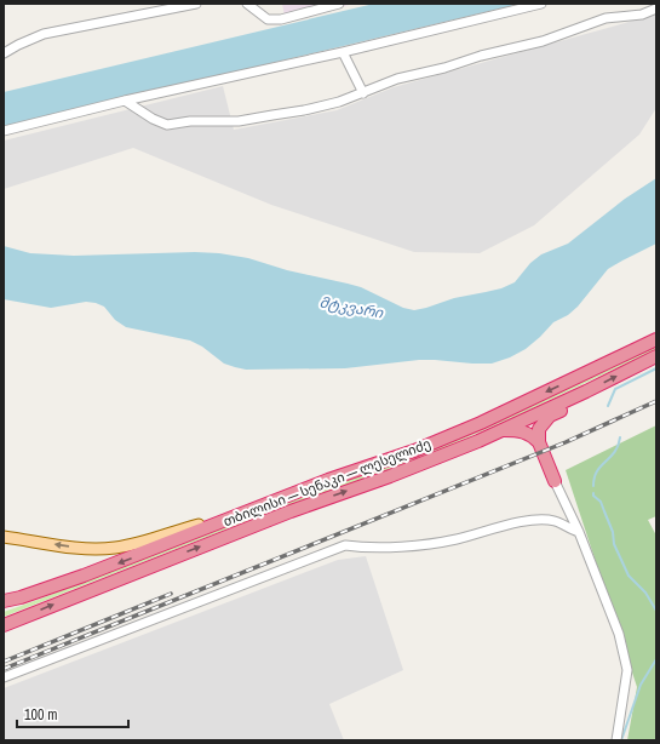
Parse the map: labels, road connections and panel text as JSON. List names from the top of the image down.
{
  "streets": {
    "highway": ["თბილისი — სენაკი — ლესელიძე"]
  },
  "water": ["მტკვარი"],
  "scale_bar": "100 m"
}
